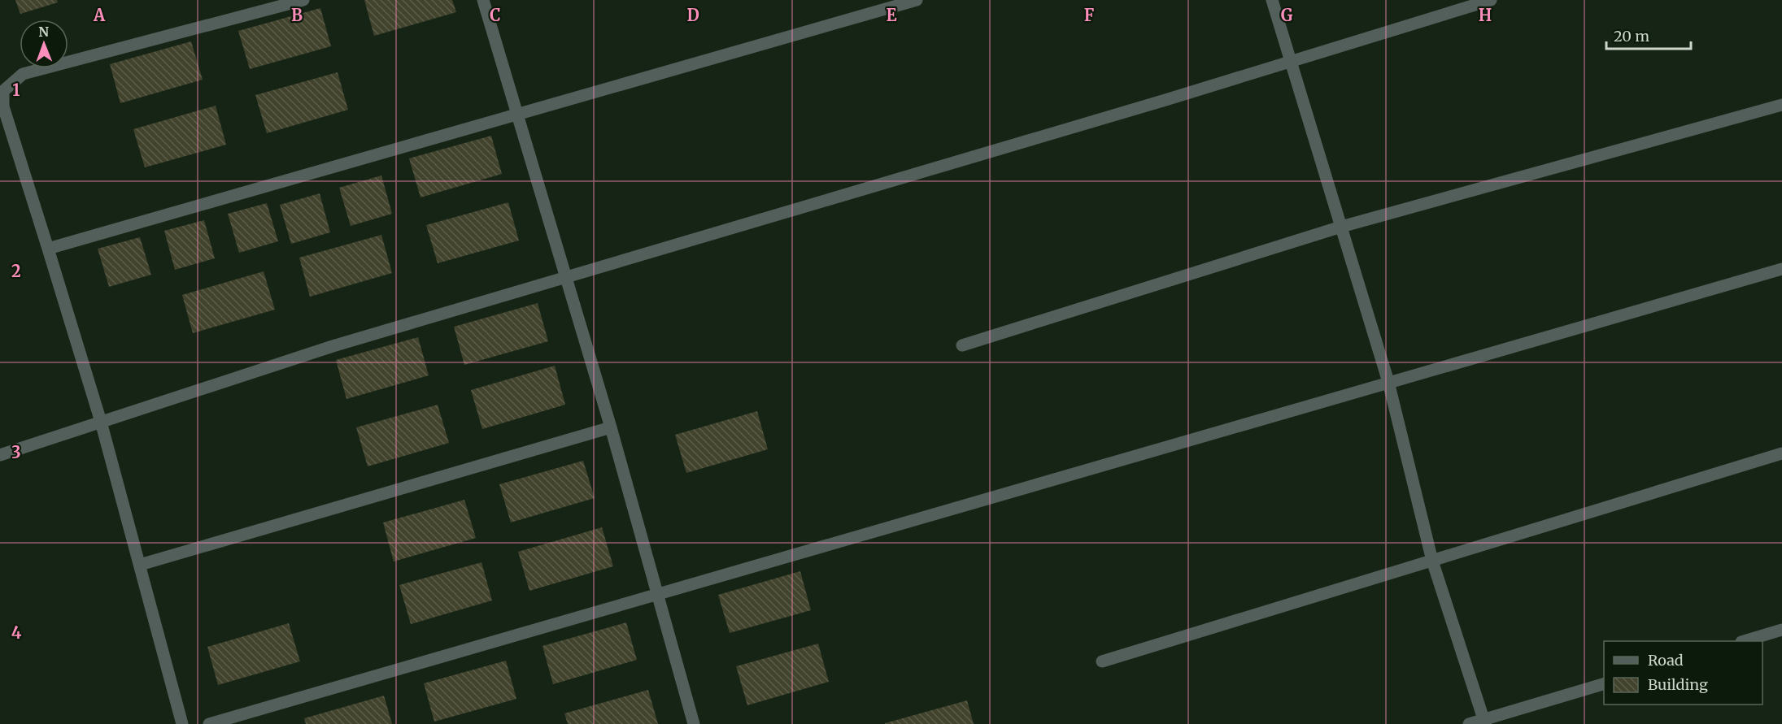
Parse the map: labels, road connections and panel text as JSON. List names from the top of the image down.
{
  "legend": ["Road", "Building"],
  "scale_bar": "20 m",
  "north": "top",
  "grid": {
    "columns": [
      "A",
      "B",
      "C",
      "D",
      "E",
      "F",
      "G",
      "H"
    ],
    "rows": [
      "1",
      "2",
      "3",
      "4"
    ]
  }
}
